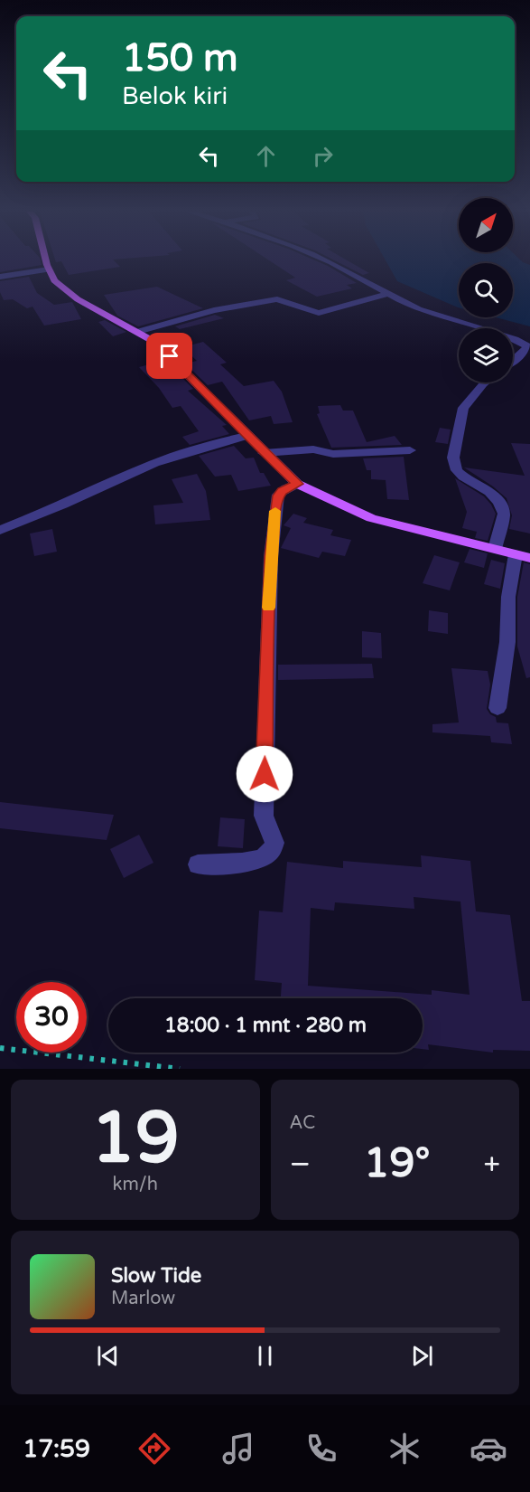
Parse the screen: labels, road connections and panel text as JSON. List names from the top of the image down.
{
  "north": "top right",
  "page": {
    "turn": ["150 m", "Belok kiri"],
    "limit": "30",
    "trip": "18:00 · 1 mnt · 280 m",
    "tile": [
      ["19", "km/h"],
      "AC"
    ],
    "heat": ["−", "19°", "+"],
    "song": ["Slow Tide", "Marlow"],
    "tabs": "17:59"
  }
}
